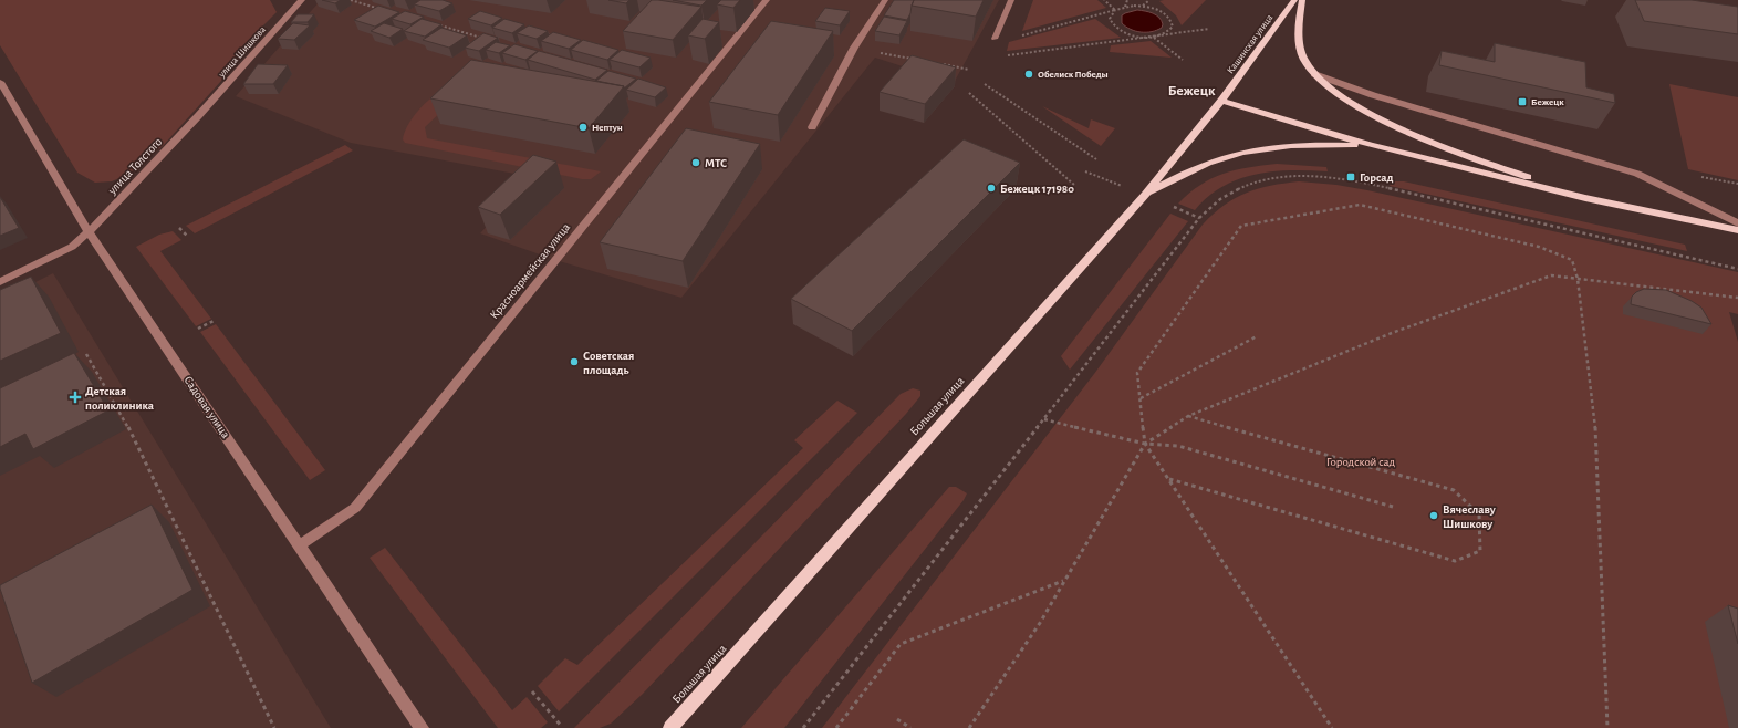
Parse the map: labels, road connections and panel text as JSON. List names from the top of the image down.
{
  "streets": {
    "main road": ["Кашинская улица", "Большая улица"],
    "street": [
      "улица Шишкова",
      "улица Толстого",
      "Красноармейская улица",
      "Садовая улица"
    ]
  },
  "crossings": [
    ["Кашинская улица", "Большая улица"],
    ["улица Шишкова", "улица Толстого"],
    ["улица Толстого", "Садовая улица"],
    ["Красноармейская улица", "Садовая улица"]
  ],
  "districts": ["Бежецк"],
  "parks": ["Городской сад"],
  "places": {
    "other": [
      "Обелиск Победы",
      "Нептун",
      "МТС",
      "Бежецк 171980",
      "Советская площадь",
      "Вячеславу Шишкову"
    ],
    "transit": ["Бежецк", "Горсад"],
    "health": ["Детская поликлиника"]
  }
}
